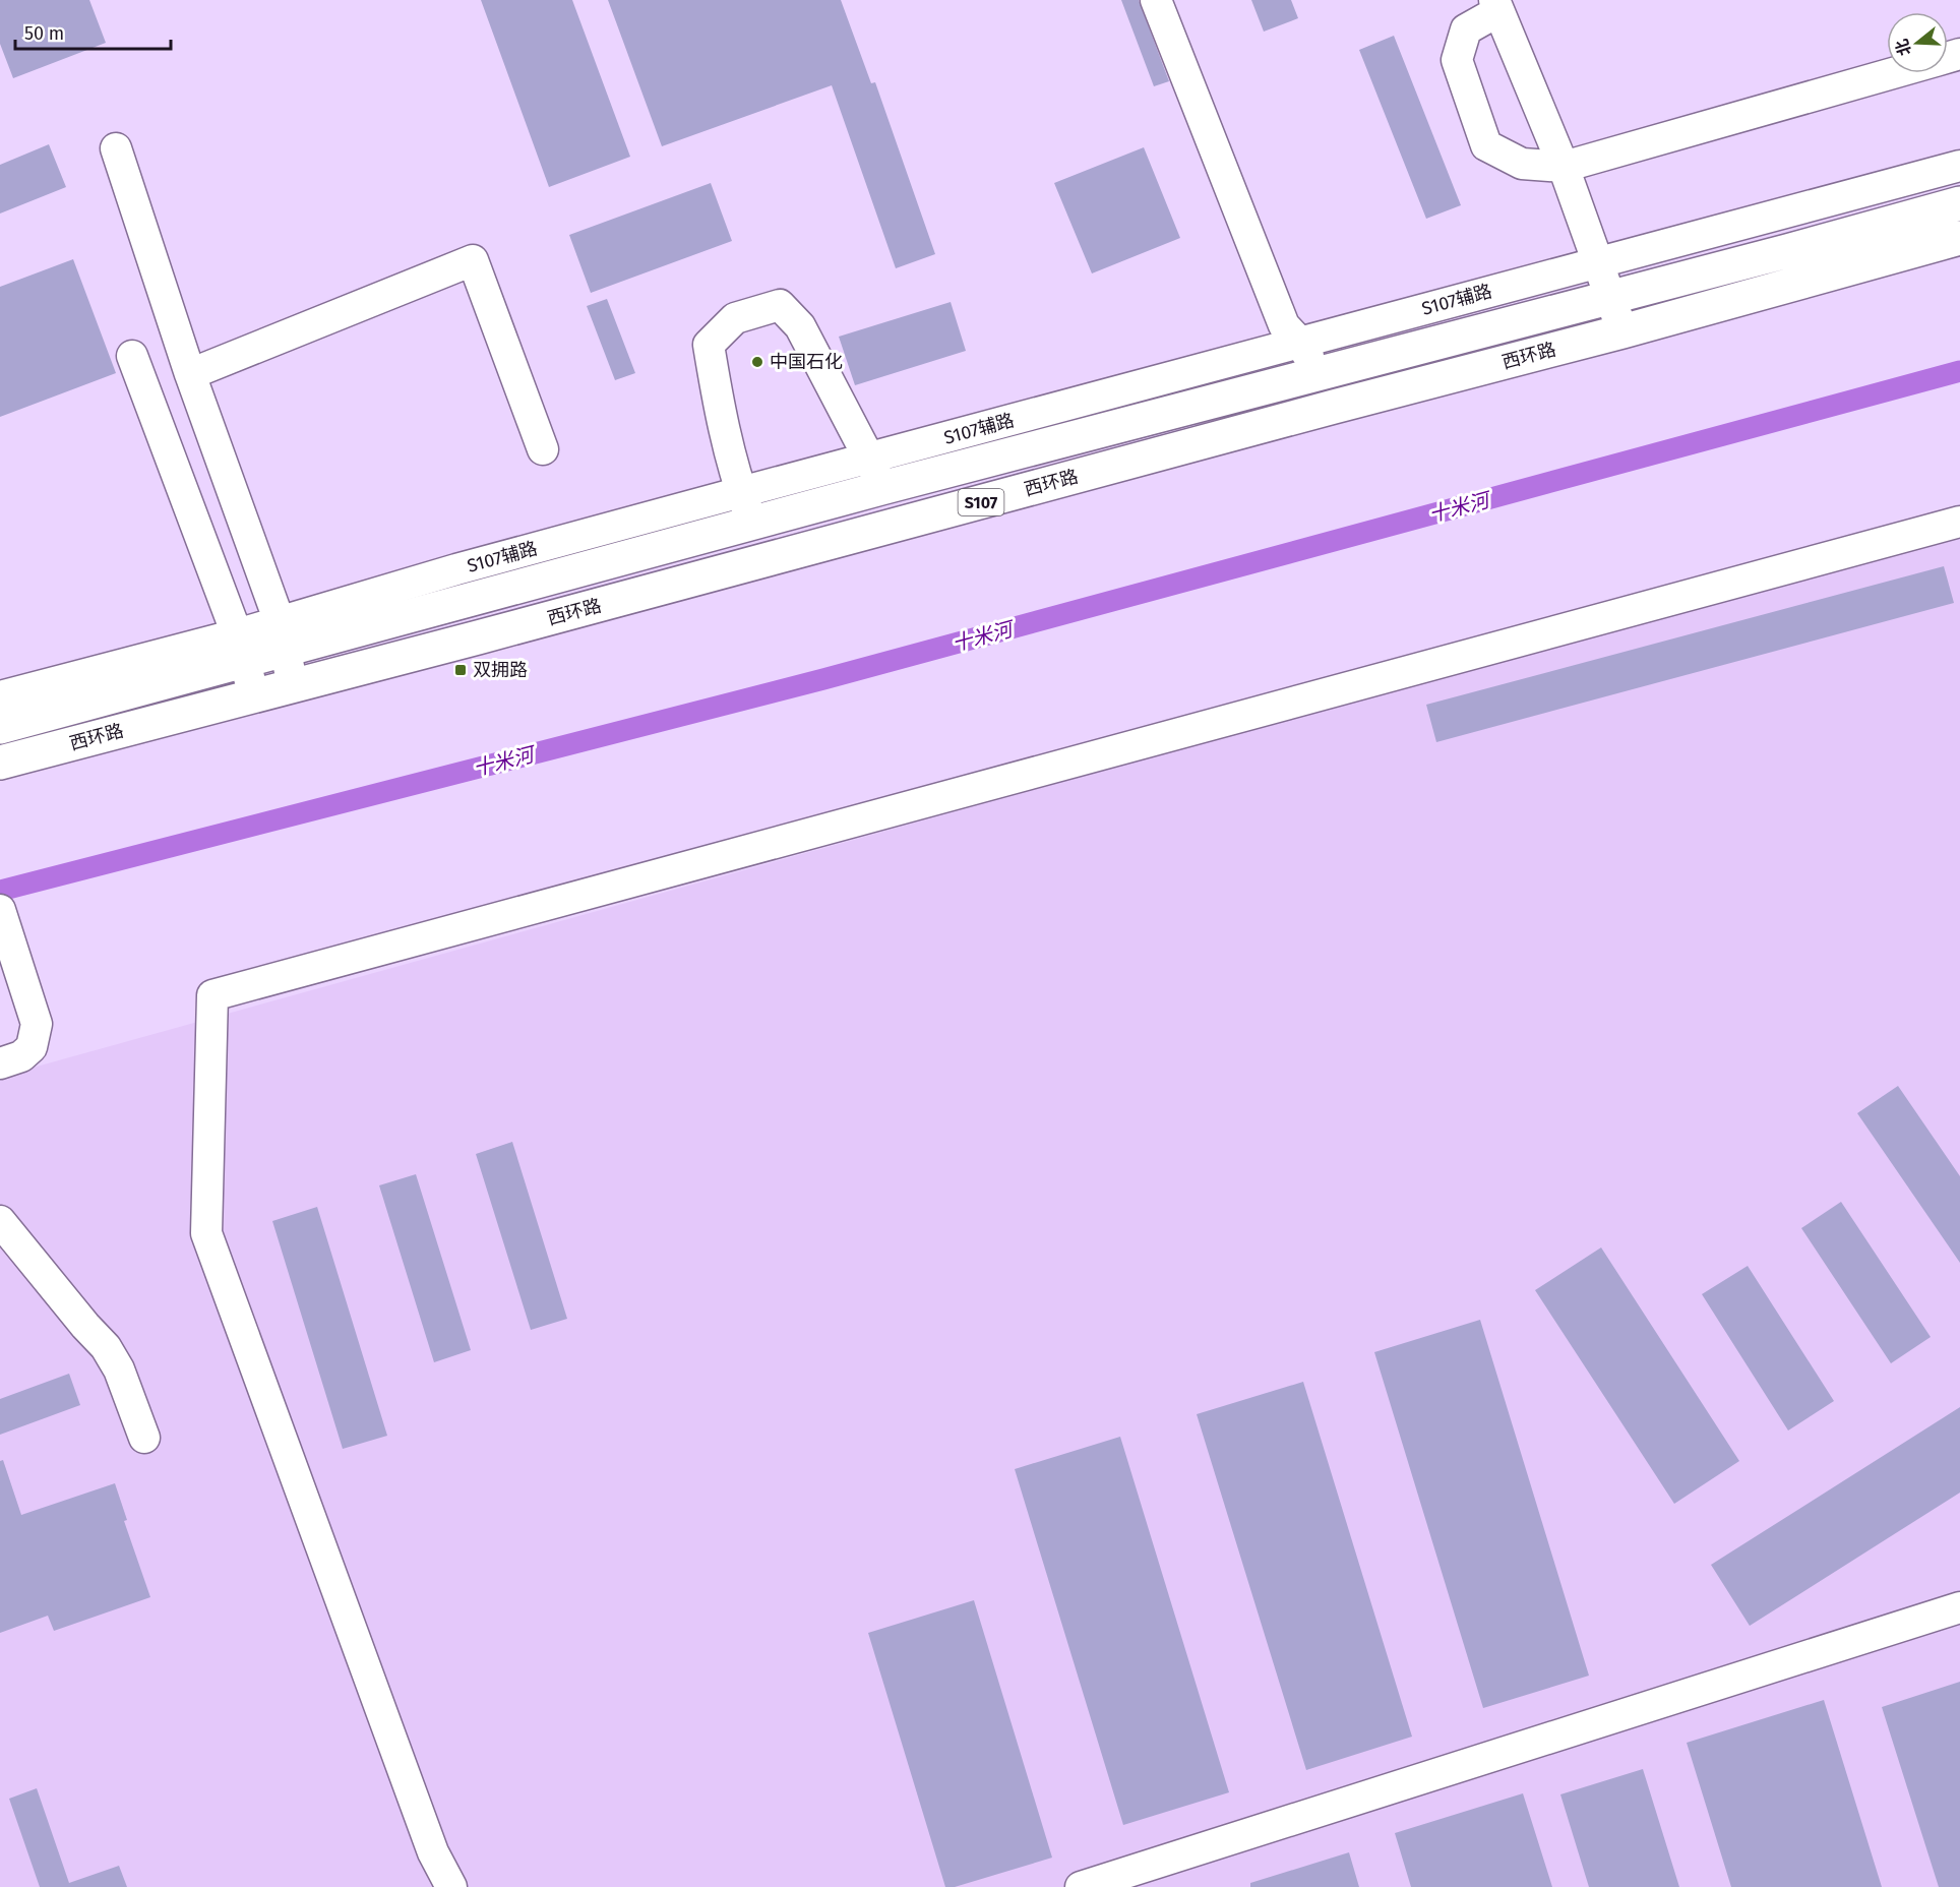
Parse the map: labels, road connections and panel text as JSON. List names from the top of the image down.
{
  "streets": {
    "highway": ["西环路", "S107"],
    "street": ["S107辅路"]
  },
  "crossings": [
    ["S107辅路", "西环路"]
  ],
  "water": ["十米河"],
  "places": {
    "other": ["中国石化"],
    "transit": ["双拥路"]
  },
  "scale_bar": "50 m",
  "north": "left"
}
